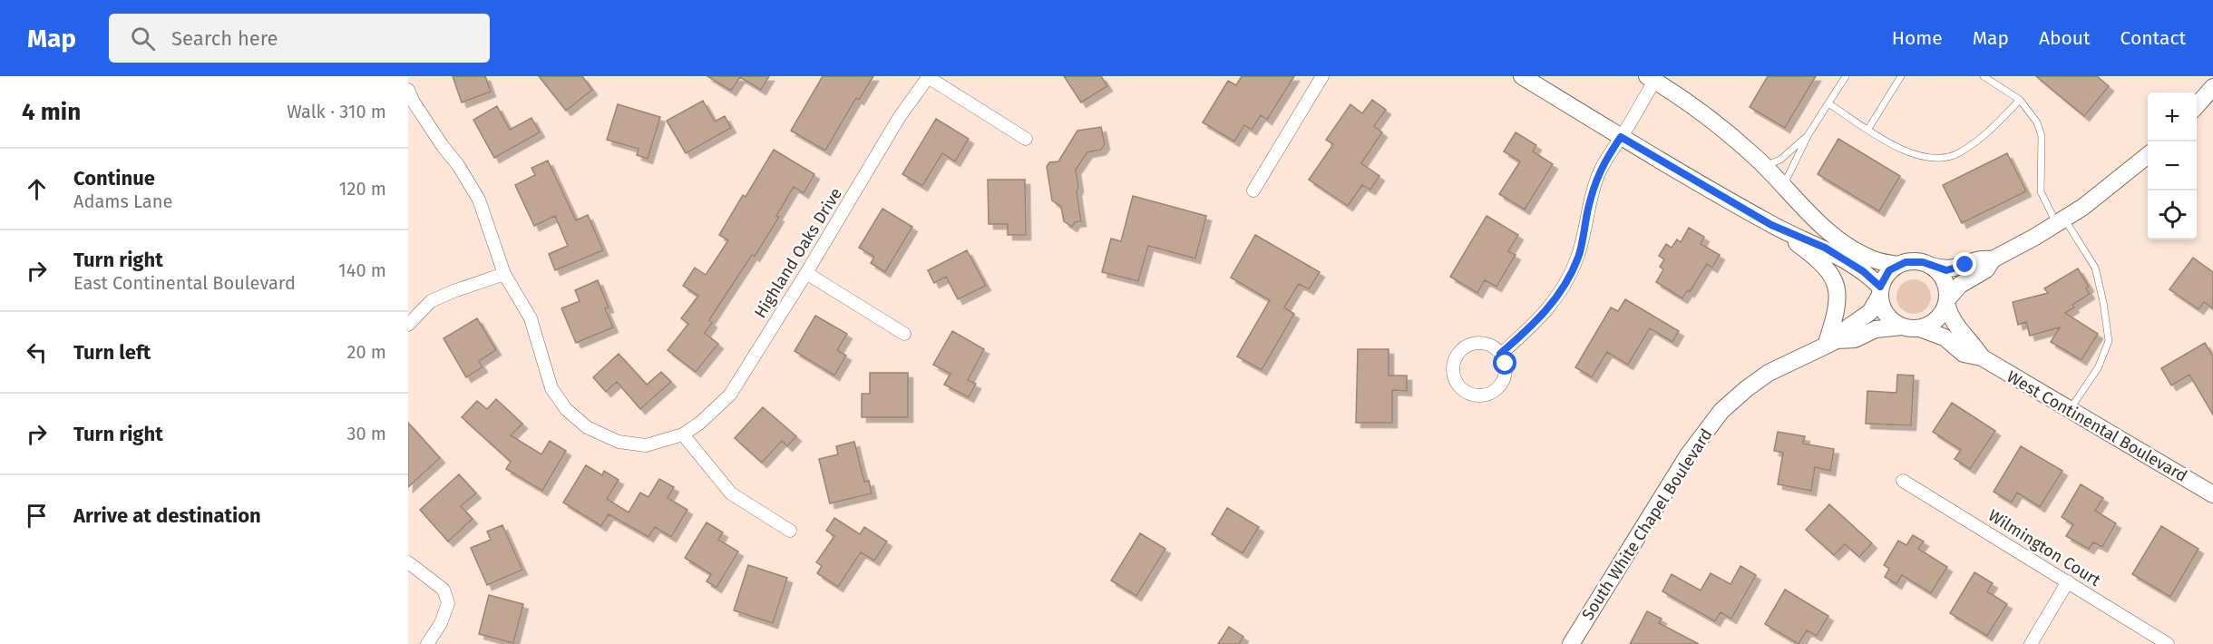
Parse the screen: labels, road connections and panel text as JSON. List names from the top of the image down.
{
  "streets": {
    "main road": ["West Continental Boulevard", "South White Chapel Boulevard"],
    "street": ["Highland Oaks Drive", "Wilmington Court"]
  },
  "crossings": [
    ["West Continental Boulevard", "South White Chapel Boulevard"]
  ],
  "page": {
    "header": "Map",
    "search": "Search here",
    "nav": [
      "Home",
      "Map",
      "About",
      "Contact"
    ],
    "heading": ["4 min", "Walk · 310 m"],
    "map_buttons": ["+", "−"],
    "list": [
      ["Continue", "Adams Lane", "120 m"],
      ["Turn right", "East Continental Boulevard", "140 m"],
      ["Turn left", "20 m"],
      ["Turn right", "30 m"],
      "Arrive at destination"
    ]
  }
}
